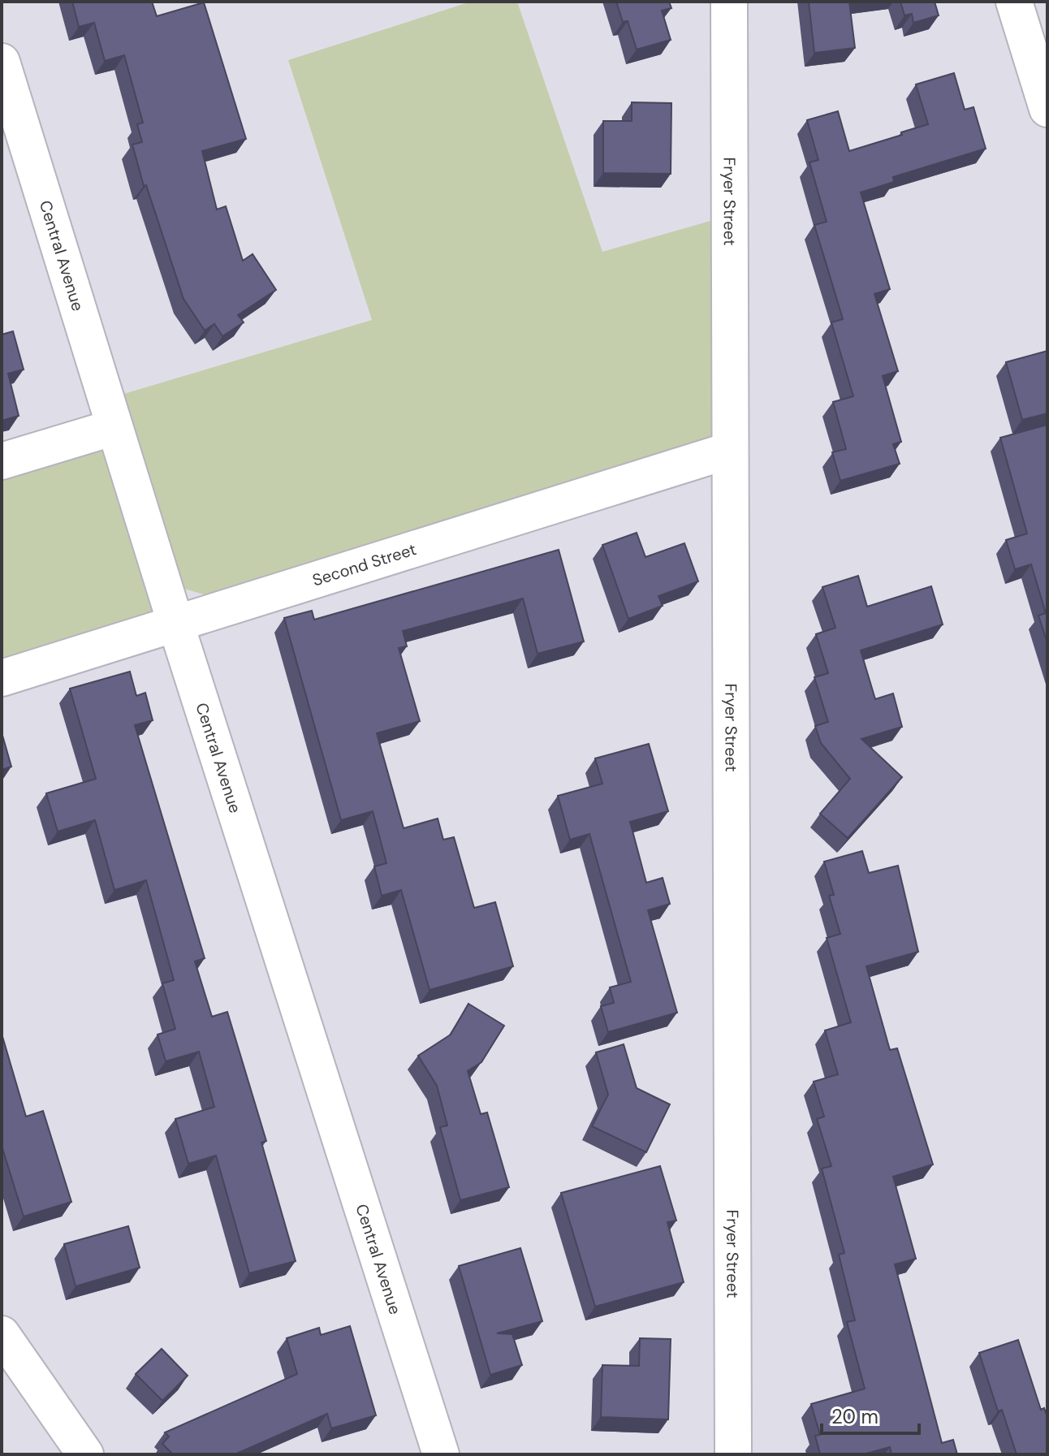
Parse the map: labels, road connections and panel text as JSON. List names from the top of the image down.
{
  "streets": {
    "street": ["Fryer Street", "Central Avenue", "Second Street"]
  },
  "crossings": [
    ["Fryer Street", "Second Street"],
    ["Central Avenue", "Second Street"]
  ],
  "scale_bar": "20 m"
}
